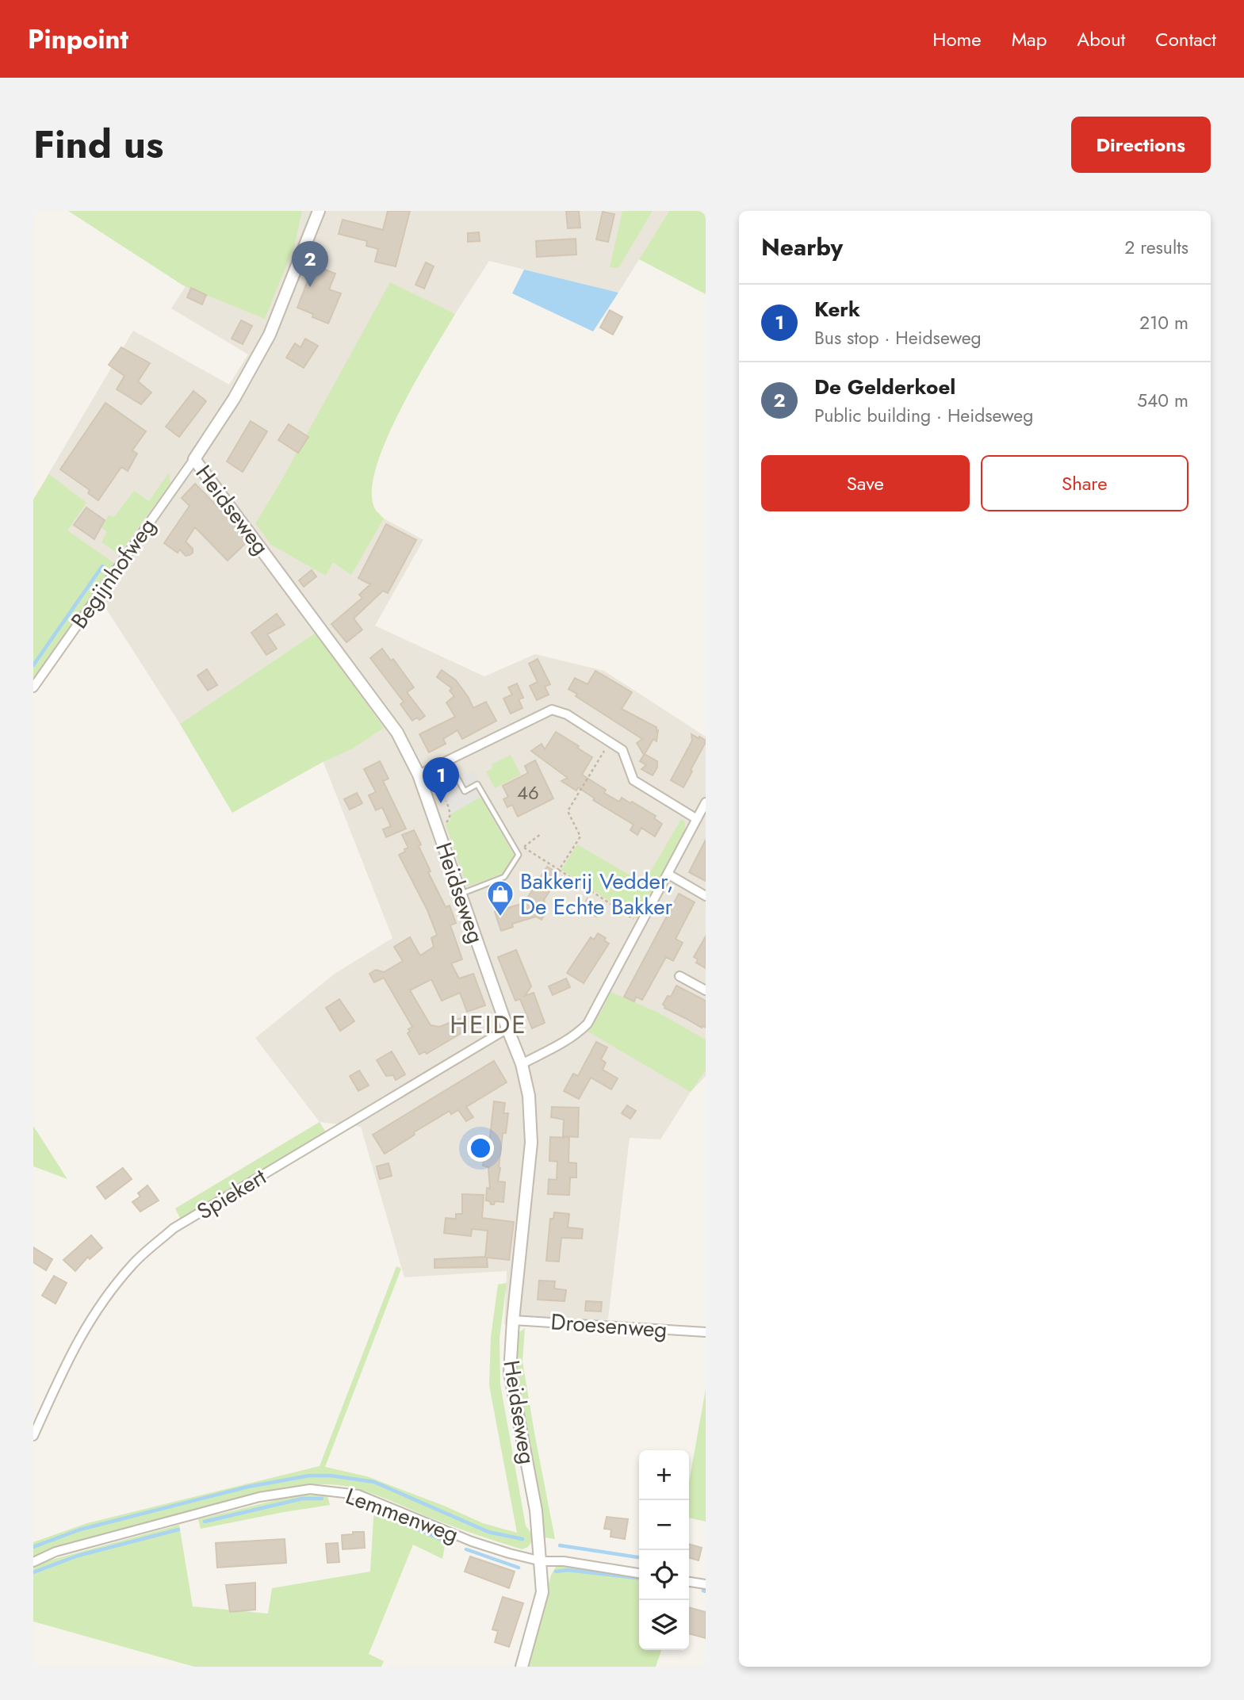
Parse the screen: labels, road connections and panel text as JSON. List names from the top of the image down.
{
  "streets": {
    "street": [
      "Heidseweg",
      "Begijnhofweg",
      "Spiekert",
      "Droesenweg",
      "Lemmenweg"
    ]
  },
  "crossings": [
    ["Heidseweg", "Begijnhofweg"],
    ["Heidseweg", "Spiekert"],
    ["Heidseweg", "Droesenweg"],
    ["Heidseweg", "Lemmenweg"]
  ],
  "districts": ["HEIDE"],
  "places": {
    "shop": ["Bakkerij Vedder, De Echte Bakker"]
  },
  "house_numbers": ["46"],
  "page": {
    "header": "Pinpoint",
    "nav": [
      "Home",
      "Map",
      "About",
      "Contact"
    ],
    "title": "Find us",
    "buttons": [
      "Directions",
      ["Save", "Share"]
    ],
    "heading": ["Nearby", "2 results"],
    "pins": ["2", "1"],
    "list": [
      {
        "mark": "1",
        "name": "Kerk",
        "note": "Bus stop · Heidseweg",
        "value": "210 m"
      },
      {
        "mark": "2",
        "name": "De Gelderkoel",
        "note": "Public building · Heidseweg",
        "value": "540 m"
      }
    ],
    "map_buttons": ["+", "−"]
  }
}
